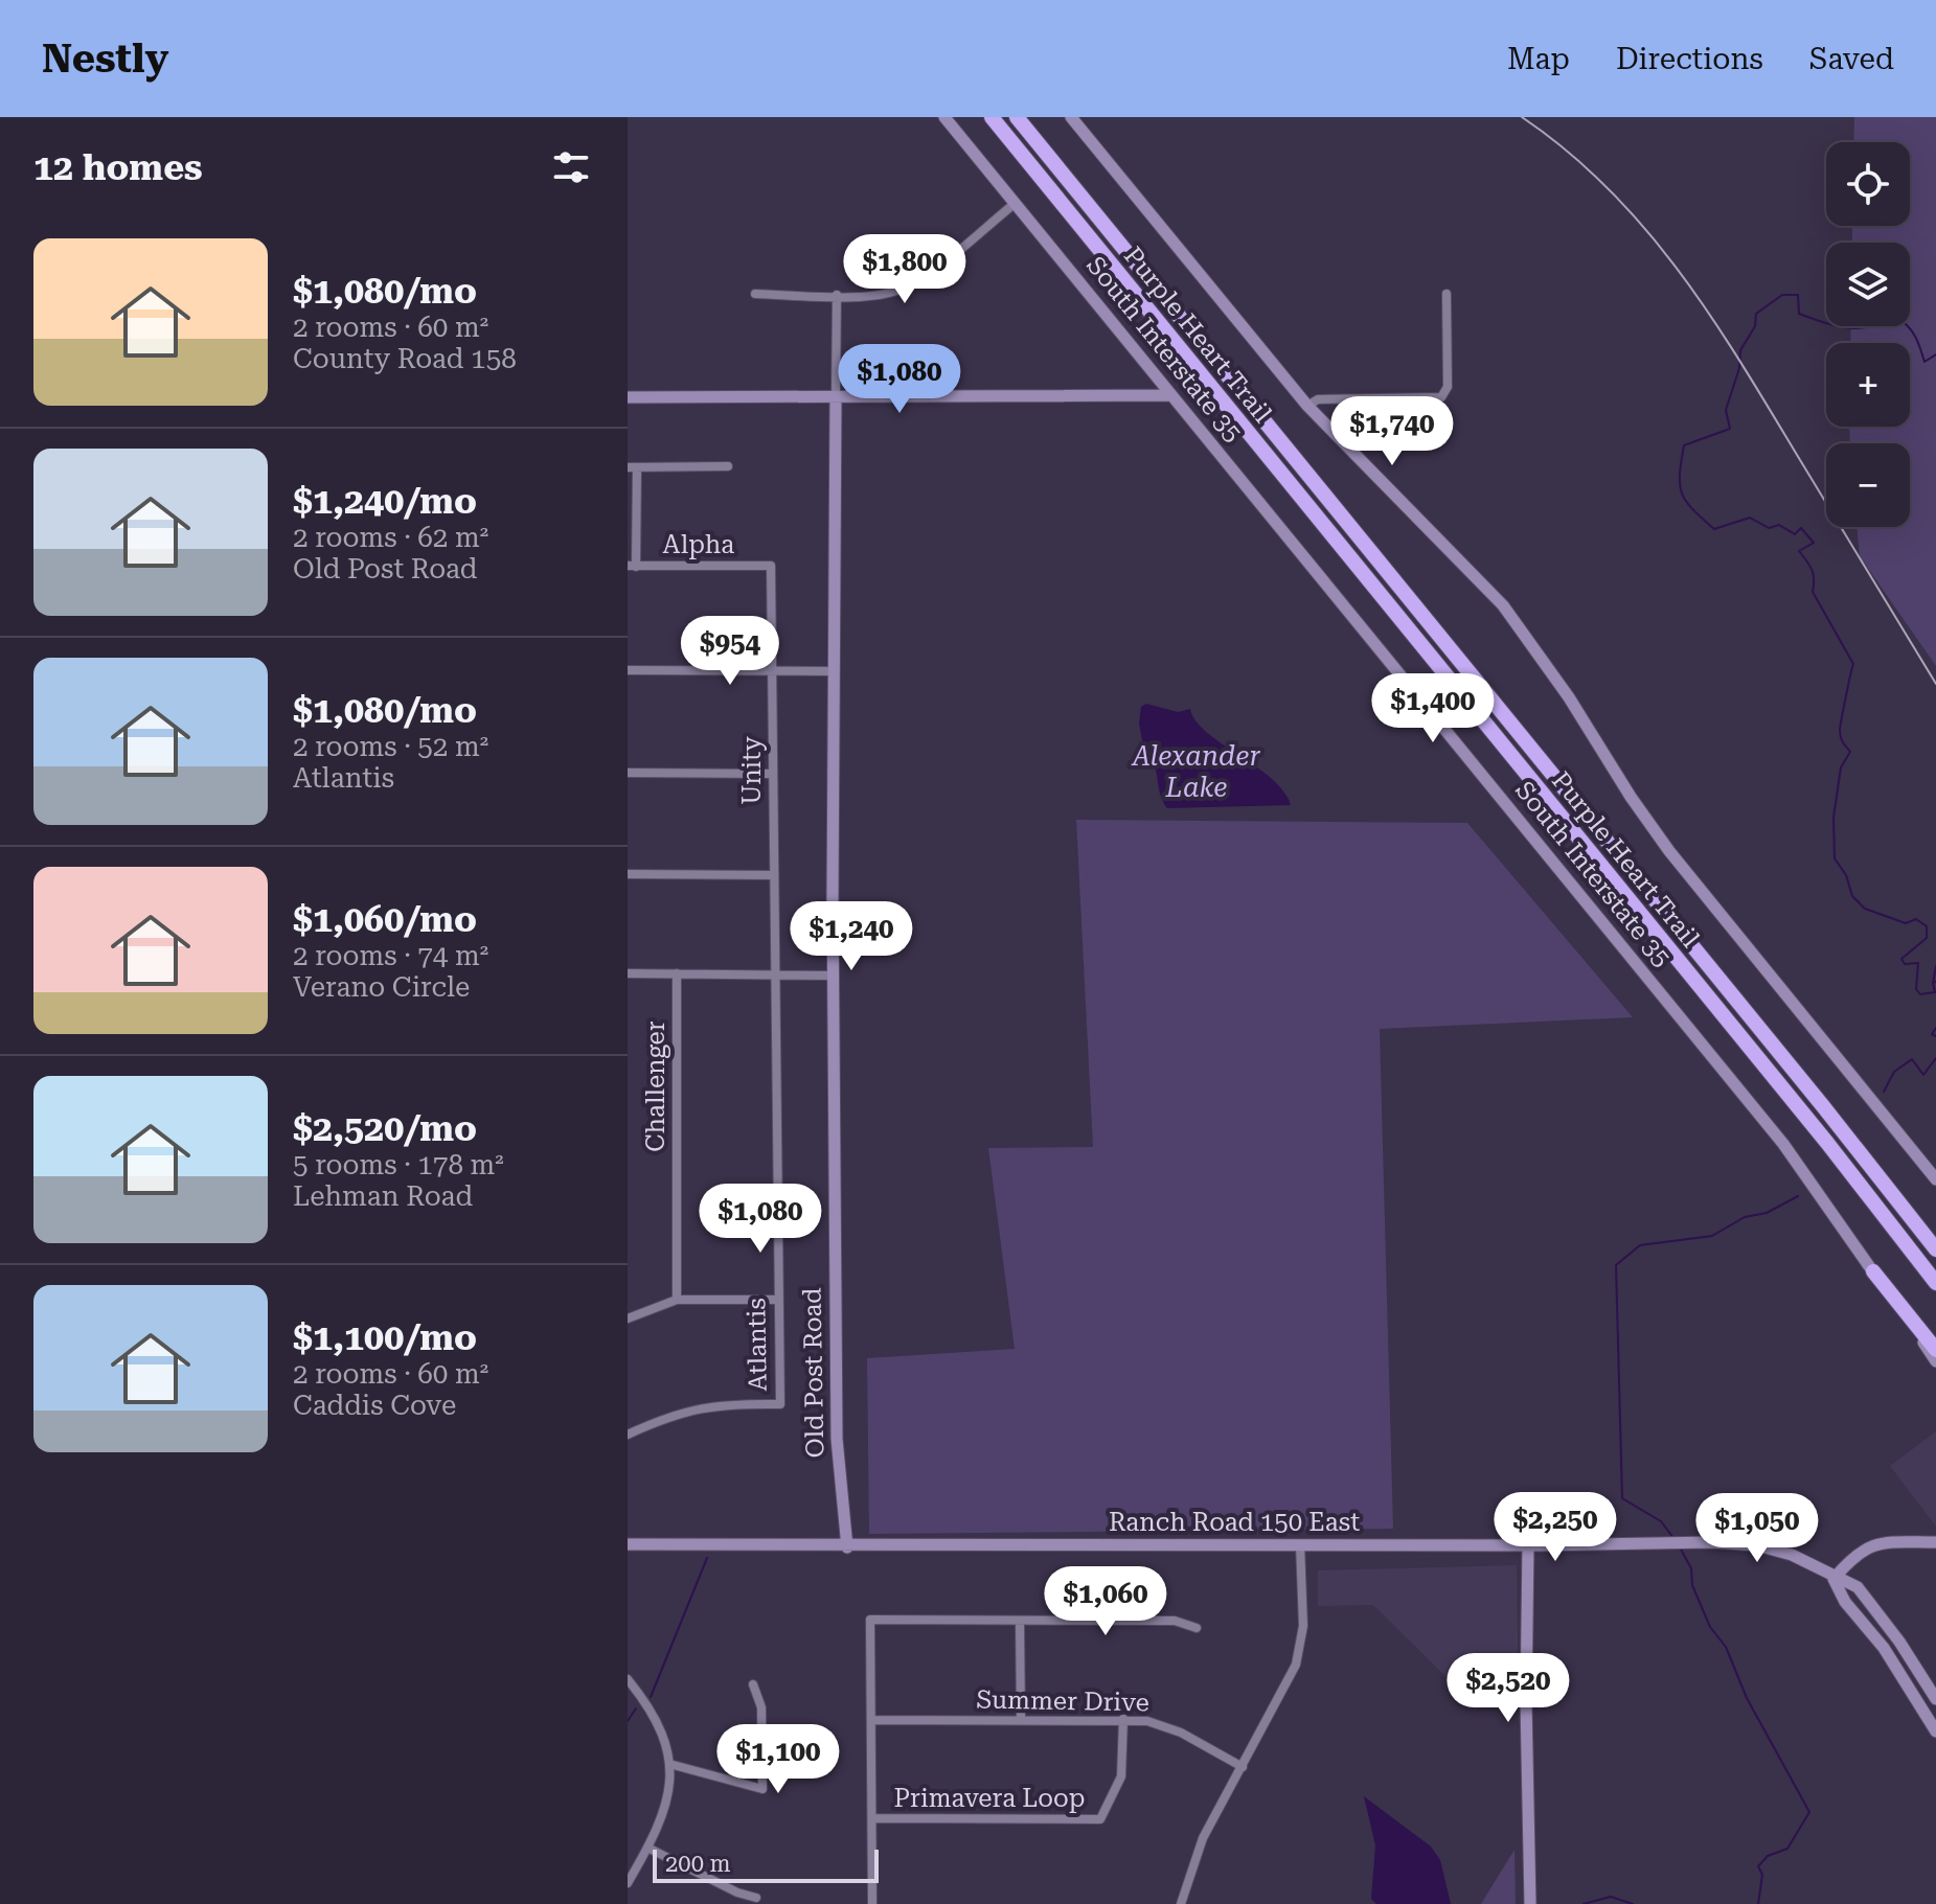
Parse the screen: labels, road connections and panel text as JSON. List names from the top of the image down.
{
  "streets": {
    "highway": ["Purple Heart Trail"],
    "main road": ["South Interstate 35", "Old Post Road", "Ranch Road 150 East"],
    "street": [
      "Alpha",
      "Unity",
      "Challenger",
      "Atlantis",
      "Summer Drive",
      "Primavera Loop"
    ]
  },
  "crossings": [
    ["Alpha", "Unity"],
    ["Unity", "Atlantis"],
    ["Old Post Road", "Ranch Road 150 East"],
    ["Summer Drive", "Primavera Loop"]
  ],
  "water": ["Alexander Lake"],
  "scale_bar": "200 m",
  "page": {
    "header": "Nestly",
    "nav": ["Map", "Directions", "Saved"],
    "heading": "12 homes",
    "map_buttons": ["+", "−"],
    "list": [
      {
        "name": "$1,080/mo",
        "note": "2 rooms · 60 m² · County Road 158"
      },
      {
        "name": "$1,240/mo",
        "note": "2 rooms · 62 m² · Old Post Road"
      },
      {
        "name": "$1,080/mo",
        "note": "2 rooms · 52 m² · Atlantis"
      },
      {
        "name": "$1,060/mo",
        "note": "2 rooms · 74 m² · Verano Circle"
      },
      {
        "name": "$2,520/mo",
        "note": "5 rooms · 178 m² · Lehman Road"
      },
      {
        "name": "$1,100/mo",
        "note": "2 rooms · 60 m² · Caddis Cove"
      }
    ],
    "price": [
      "$1,800",
      "$1,080",
      "$1,740",
      "$954",
      "$1,400",
      "$1,240",
      "$1,080",
      "$2,250",
      "$1,050",
      "$1,060",
      "$2,520",
      "$1,100"
    ],
    "scale": "200 m"
  }
}
